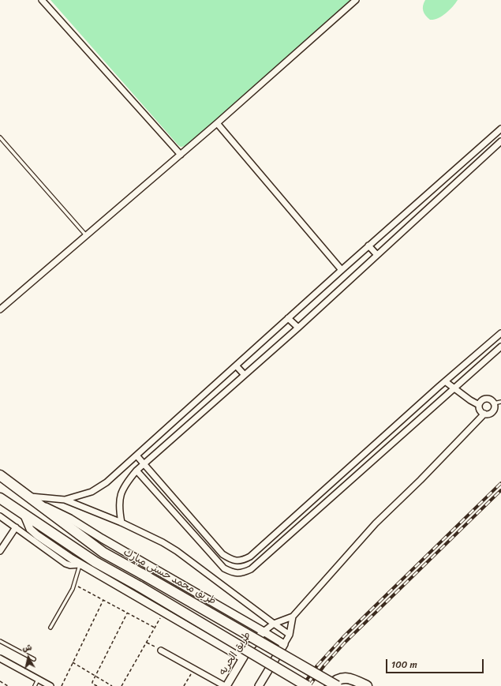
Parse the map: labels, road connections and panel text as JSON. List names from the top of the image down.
{
  "streets": {
    "highway": ["طريق محمد حسنى مبارك"],
    "street": ["طريق الحريه"]
  },
  "scale_bar": "100 m",
  "north": "top"
}
